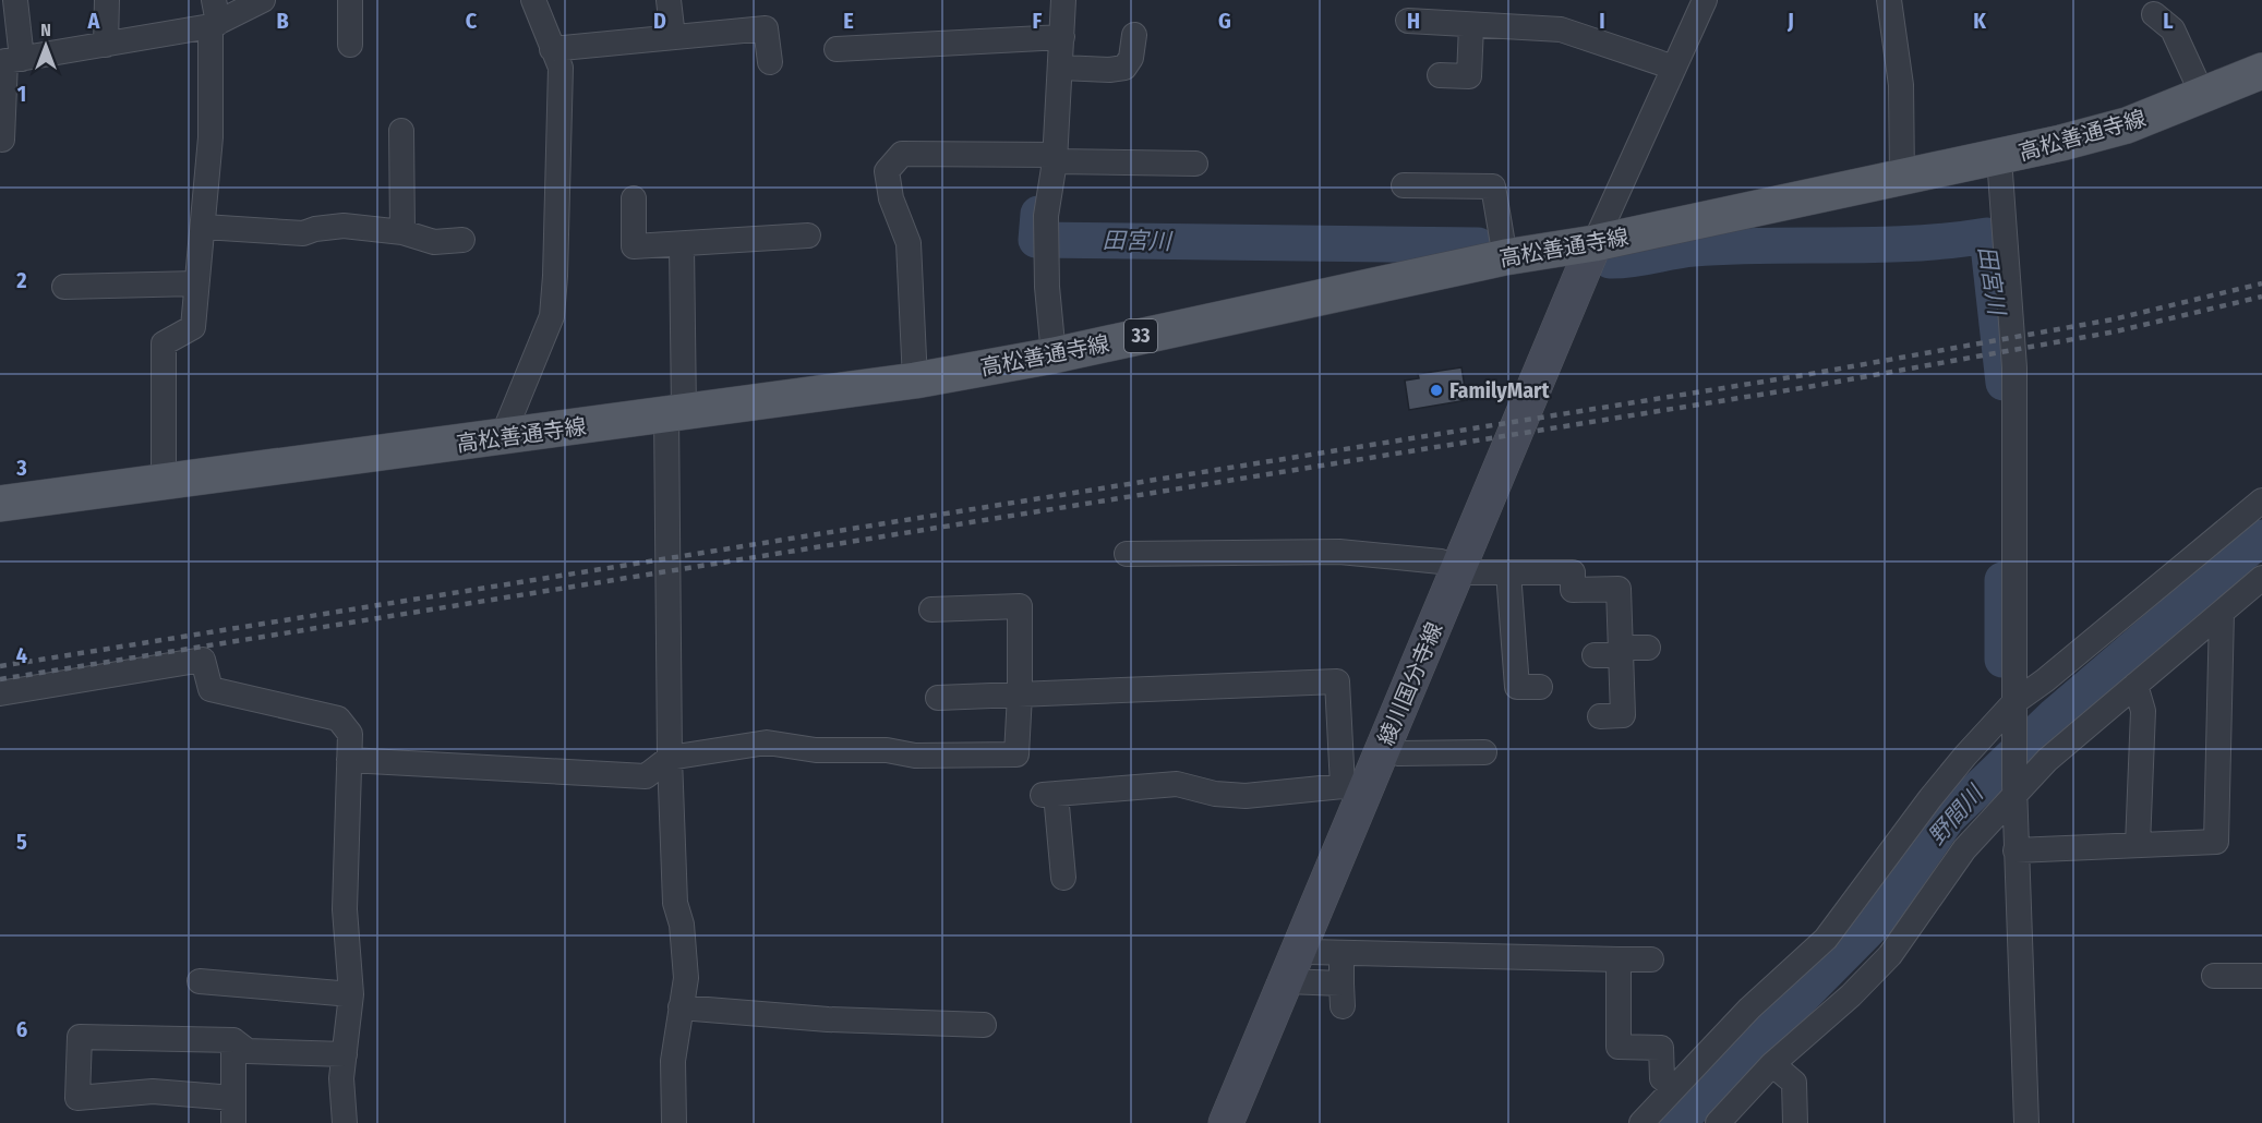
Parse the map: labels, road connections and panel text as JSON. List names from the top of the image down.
{
  "streets": {
    "main road": ["高松善通寺線", "33", "綾川国分寺線"]
  },
  "crossings": [
    ["高松善通寺線", "綾川国分寺線"]
  ],
  "water": ["田宮川", "野間川"],
  "places": ["FamilyMart"],
  "north": "top",
  "grid": {
    "columns": [
      "A",
      "B",
      "C",
      "D",
      "E",
      "F",
      "G",
      "H",
      "I",
      "J",
      "K",
      "L"
    ],
    "rows": [
      "1",
      "2",
      "3",
      "4",
      "5",
      "6"
    ]
  }
}
